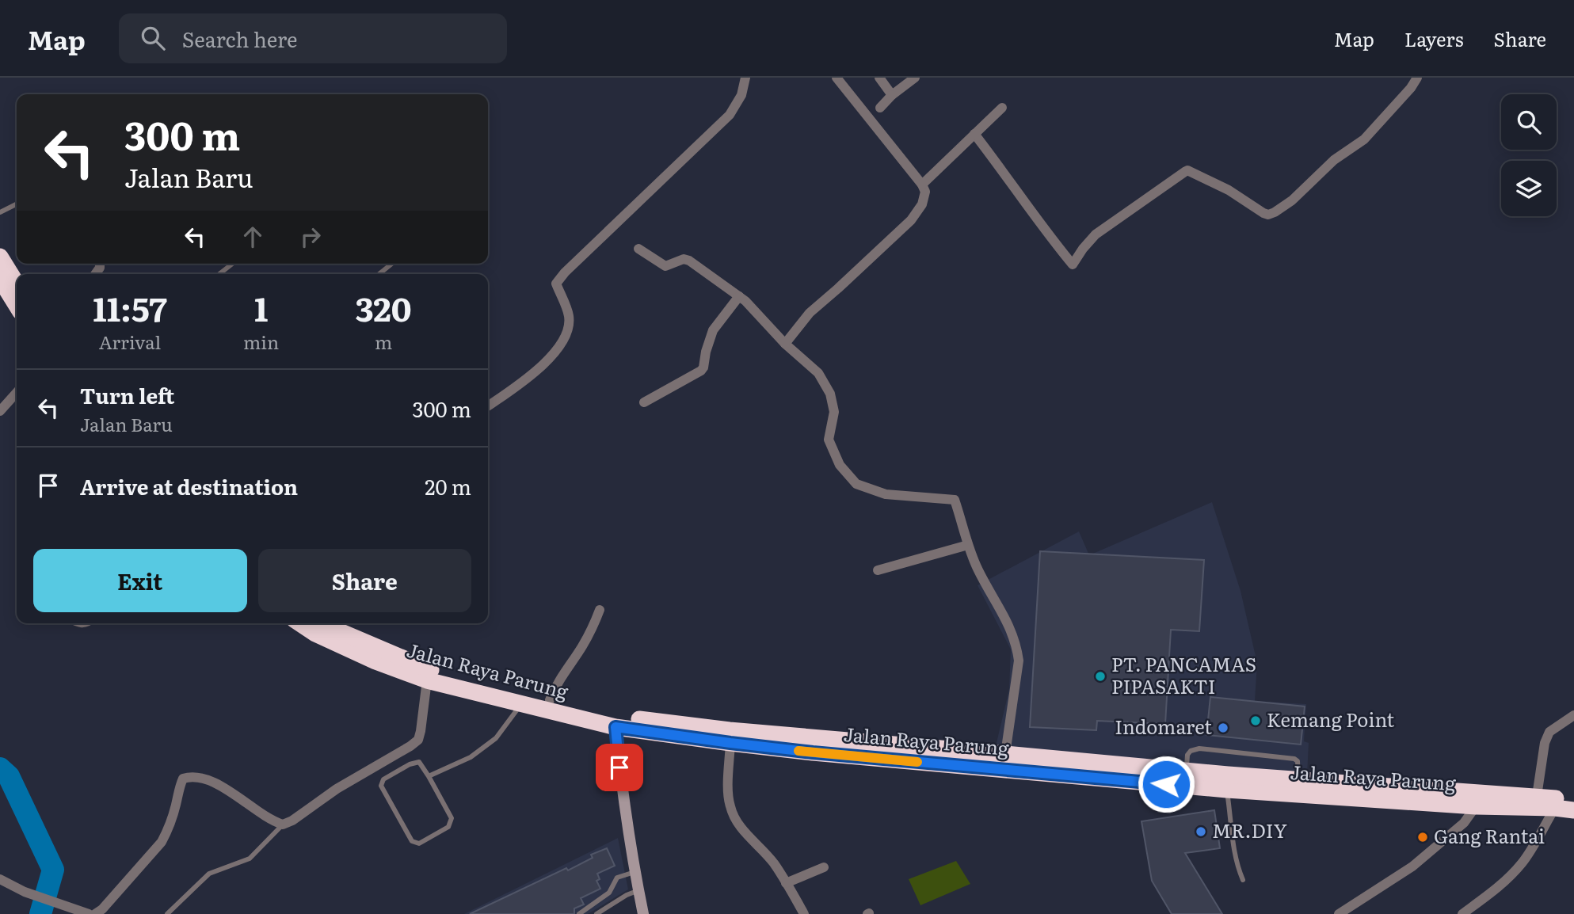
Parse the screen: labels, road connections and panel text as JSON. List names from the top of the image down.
{
  "streets": {
    "highway": ["Jalan Raya Parung"]
  },
  "places": [
    "PT. PANCAMAS PIPASAKTI",
    "Kemang Point",
    "Indomaret",
    "MR.DIY",
    "Gang Rantai"
  ],
  "page": {
    "header": "Map",
    "search": "Search here",
    "nav": ["Map", "Layers", "Share"],
    "turn": ["300 m", "Jalan Baru"],
    "eta": [
      "11:57",
      "Arrival",
      "1",
      "min",
      "320",
      "m"
    ],
    "list": [
      {
        "name": "Turn left",
        "note": "Jalan Baru",
        "value": "300 m"
      },
      {
        "name": "Arrive at destination",
        "value": "20 m"
      }
    ],
    "buttons": ["Exit", "Share"]
  }
}
